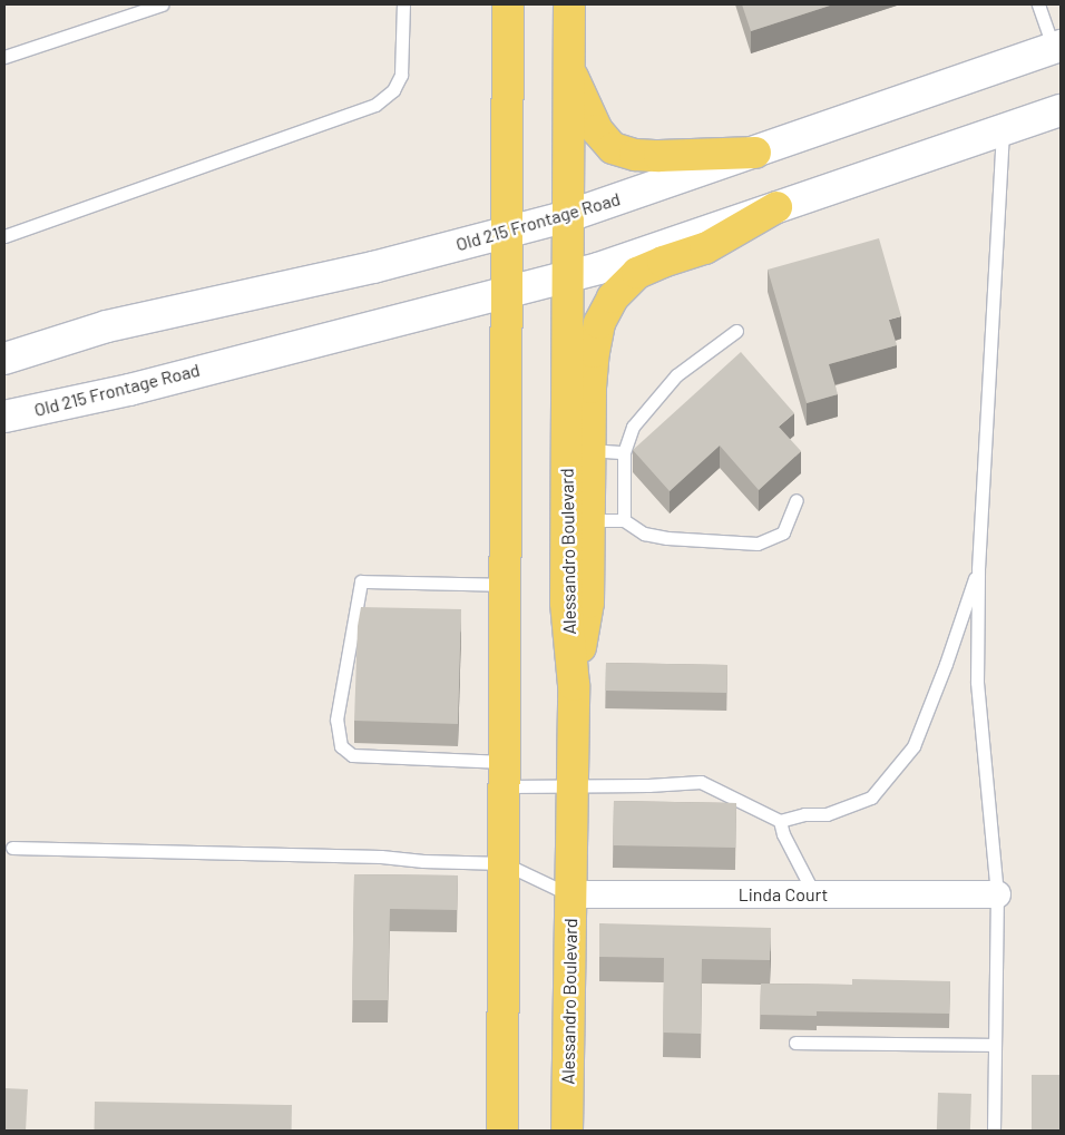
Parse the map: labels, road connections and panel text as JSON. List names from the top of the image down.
{
  "streets": {
    "main road": ["Alessandro Boulevard"],
    "street": ["Old 215 Frontage Road", "Linda Court"]
  },
  "crossings": [
    ["Old 215 Frontage Road", "Alessandro Boulevard"],
    ["Alessandro Boulevard", "Linda Court"]
  ]
}
